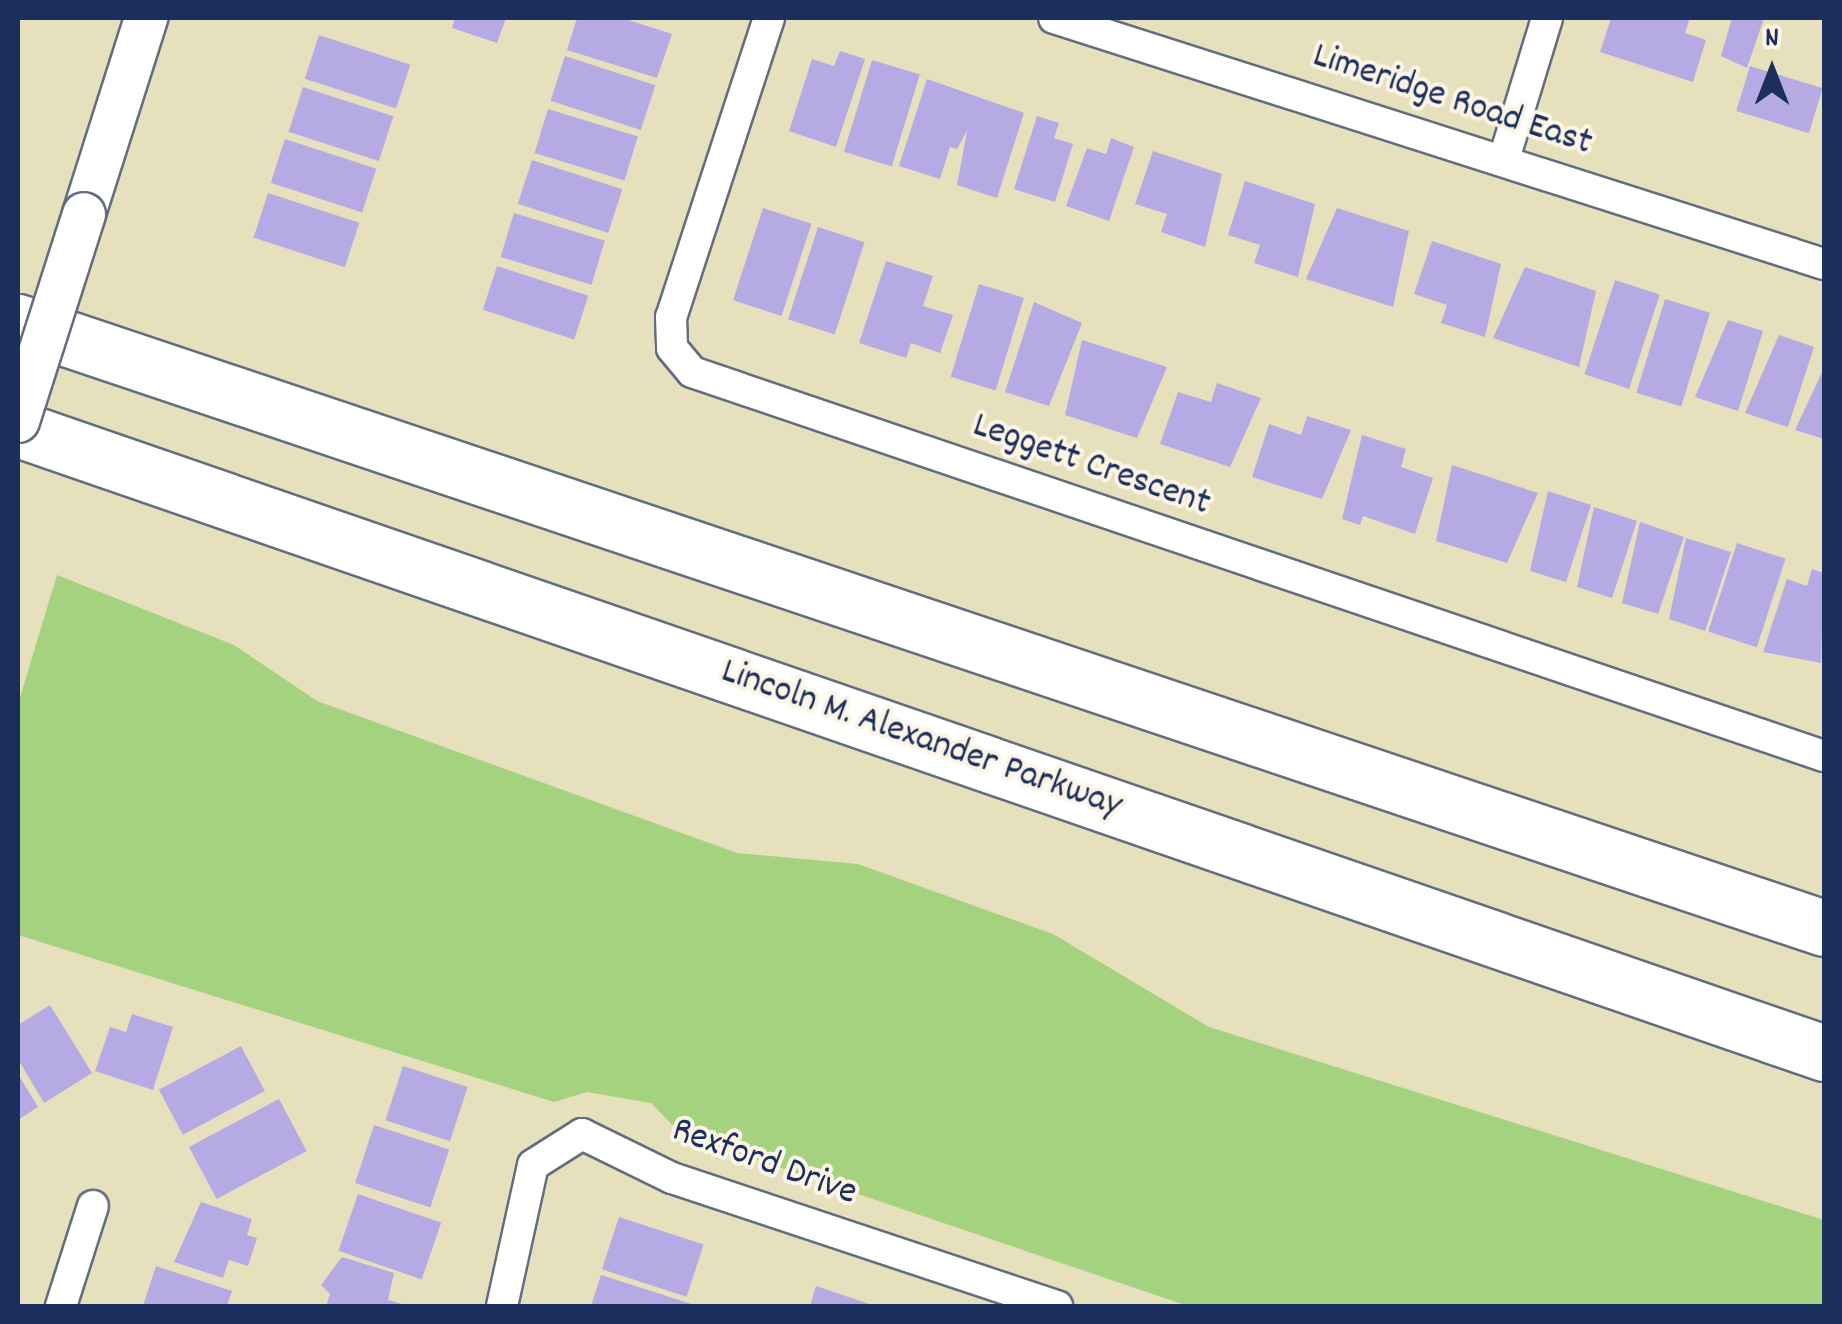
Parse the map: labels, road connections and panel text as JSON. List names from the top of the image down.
{
  "streets": {
    "highway": ["Lincoln M. Alexander Parkway"],
    "street": ["Limeridge Road East", "Leggett Crescent", "Rexford Drive"]
  },
  "north": "top"
}
